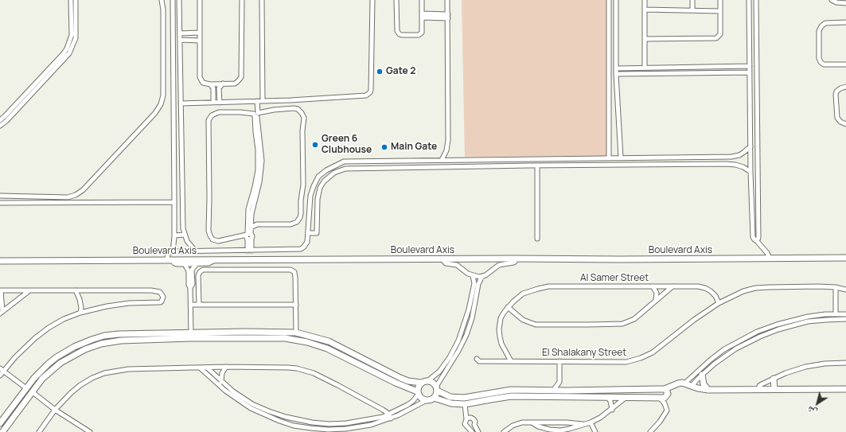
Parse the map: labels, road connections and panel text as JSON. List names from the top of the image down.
{
  "streets": {
    "street": ["Boulevard Axis", "Al Samer Street", "El Shalakany Street"]
  },
  "crossings": [
    ["Al Samer Street", "El Shalakany Street"]
  ],
  "places": ["Gate 2", "Green 6 Clubhouse", "Main Gate"],
  "north": "bottom left"
}
